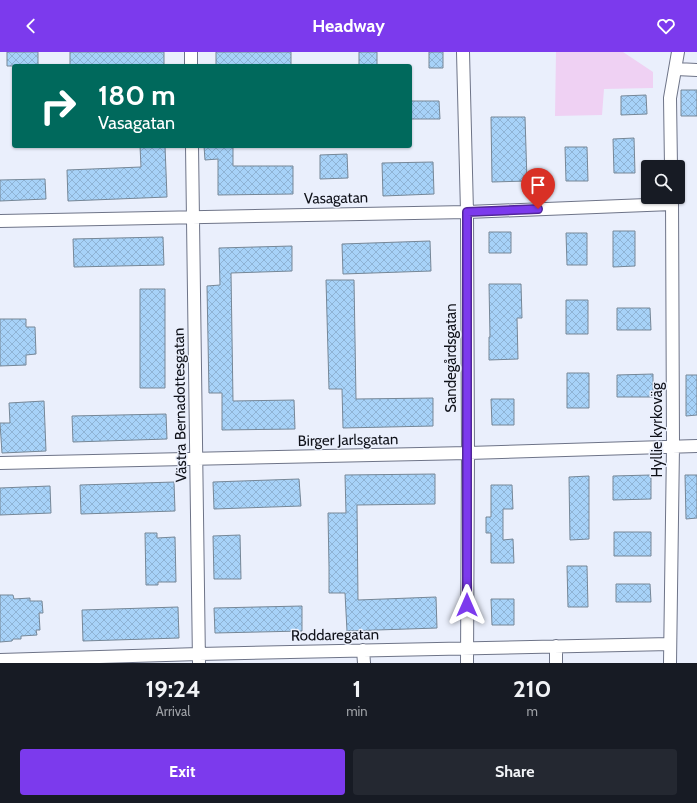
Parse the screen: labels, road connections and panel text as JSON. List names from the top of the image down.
{
  "streets": {
    "street": [
      "Vasagatan",
      "Sandegårdsgatan",
      "Västra Bernadottesgatan",
      "Hyllie kyrkoväg",
      "Birger Jarlsgatan",
      "Roddaregatan"
    ]
  },
  "crossings": [
    ["Vasagatan", "Sandegårdsgatan"],
    ["Vasagatan", "Västra Bernadottesgatan"],
    ["Sandegårdsgatan", "Birger Jarlsgatan"],
    ["Sandegårdsgatan", "Roddaregatan"],
    ["Västra Bernadottesgatan", "Birger Jarlsgatan"],
    ["Västra Bernadottesgatan", "Roddaregatan"],
    ["Hyllie kyrkoväg", "Birger Jarlsgatan"],
    ["Hyllie kyrkoväg", "Roddaregatan"]
  ],
  "page": {
    "header": "Headway",
    "turn": ["180 m", "Vasagatan"],
    "eta": [
      "19:24",
      "Arrival",
      "1",
      "min",
      "210",
      "m"
    ],
    "buttons": ["Exit", "Share"]
  }
}
